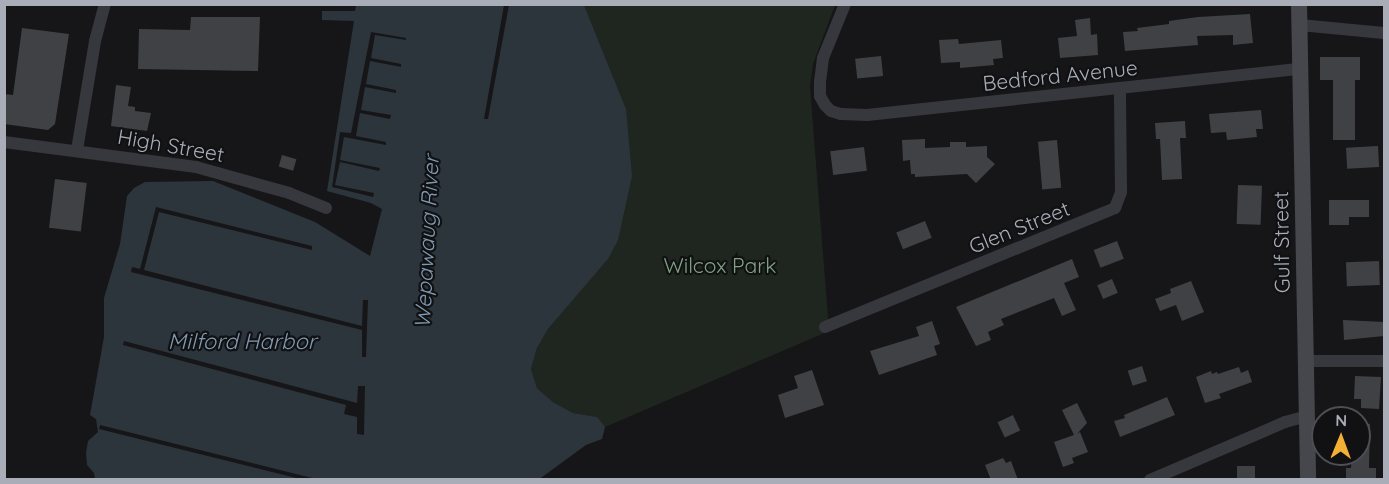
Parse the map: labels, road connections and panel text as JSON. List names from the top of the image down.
{
  "streets": {
    "main road": ["Gulf Street"],
    "street": ["Bedford Avenue", "High Street", "Glen Street"]
  },
  "crossings": [
    ["Bedford Avenue", "Glen Street"],
    ["Bedford Avenue", "Gulf Street"]
  ],
  "water": ["Wepawaug River", "Milford Harbor"],
  "parks": ["Wilcox Park"],
  "north": "top"
}
